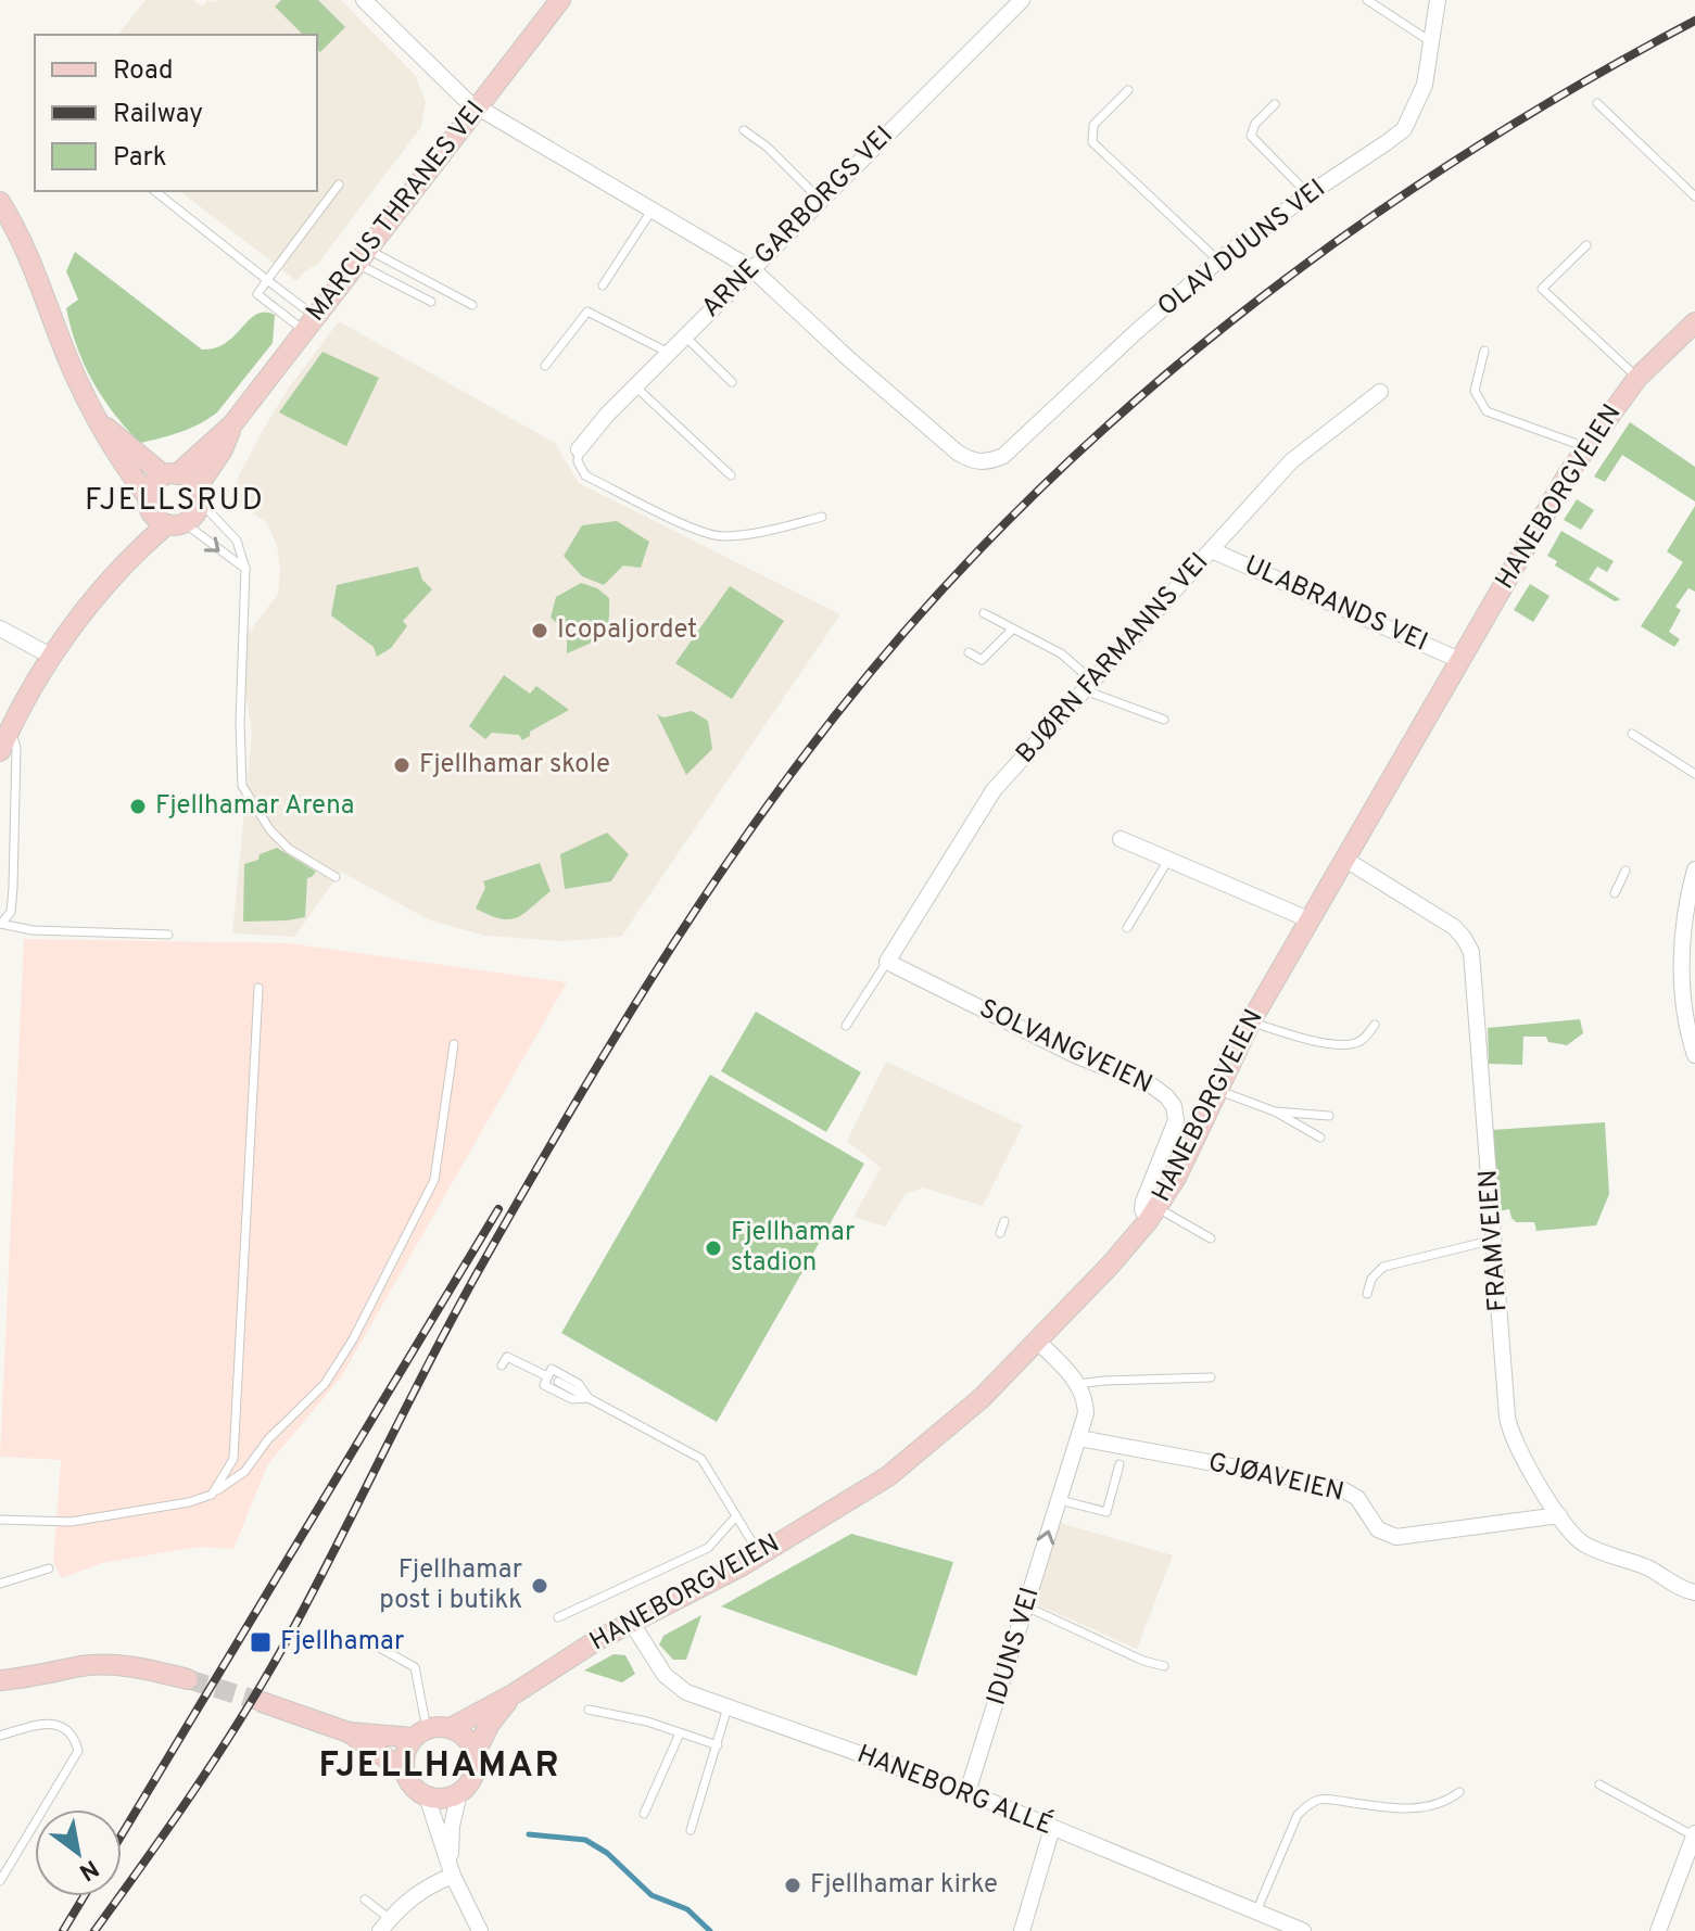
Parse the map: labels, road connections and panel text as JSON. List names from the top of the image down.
{
  "streets": {
    "main road": ["MARCUS THRANES VEI", "HANEBORGVEIEN"],
    "street": [
      "ARNE GARBORGS VEI",
      "OLAV DUUNS VEI",
      "ULABRANDS VEI",
      "BJØRN FARMANNS VEI",
      "SOLVANGVEIEN",
      "FRAMVEIEN",
      "GJØAVEIEN",
      "IDUNS VEI",
      "HANEBORG ALLÉ"
    ]
  },
  "crossings": [
    ["ARNE GARBORGS VEI", "OLAV DUUNS VEI"],
    ["HANEBORGVEIEN", "ULABRANDS VEI"],
    ["HANEBORGVEIEN", "SOLVANGVEIEN"],
    ["HANEBORGVEIEN", "FRAMVEIEN"],
    ["HANEBORGVEIEN", "HANEBORG ALLÉ"],
    ["ULABRANDS VEI", "BJØRN FARMANNS VEI"],
    ["BJØRN FARMANNS VEI", "SOLVANGVEIEN"],
    ["FRAMVEIEN", "GJØAVEIEN"],
    ["GJØAVEIEN", "IDUNS VEI"],
    ["IDUNS VEI", "HANEBORG ALLÉ"]
  ],
  "districts": ["FJELLSRUD", "FJELLHAMAR"],
  "places": {
    "other": [
      "Icopaljordet",
      "Fjellhamar skole",
      "Fjellhamar Arena",
      "Fjellhamar stadion",
      "Fjellhamar post i butikk",
      "Fjellhamar kirke"
    ],
    "transit": ["Fjellhamar"]
  },
  "legend": ["Road", "Railway", "Park"],
  "north": "bottom right"
}
